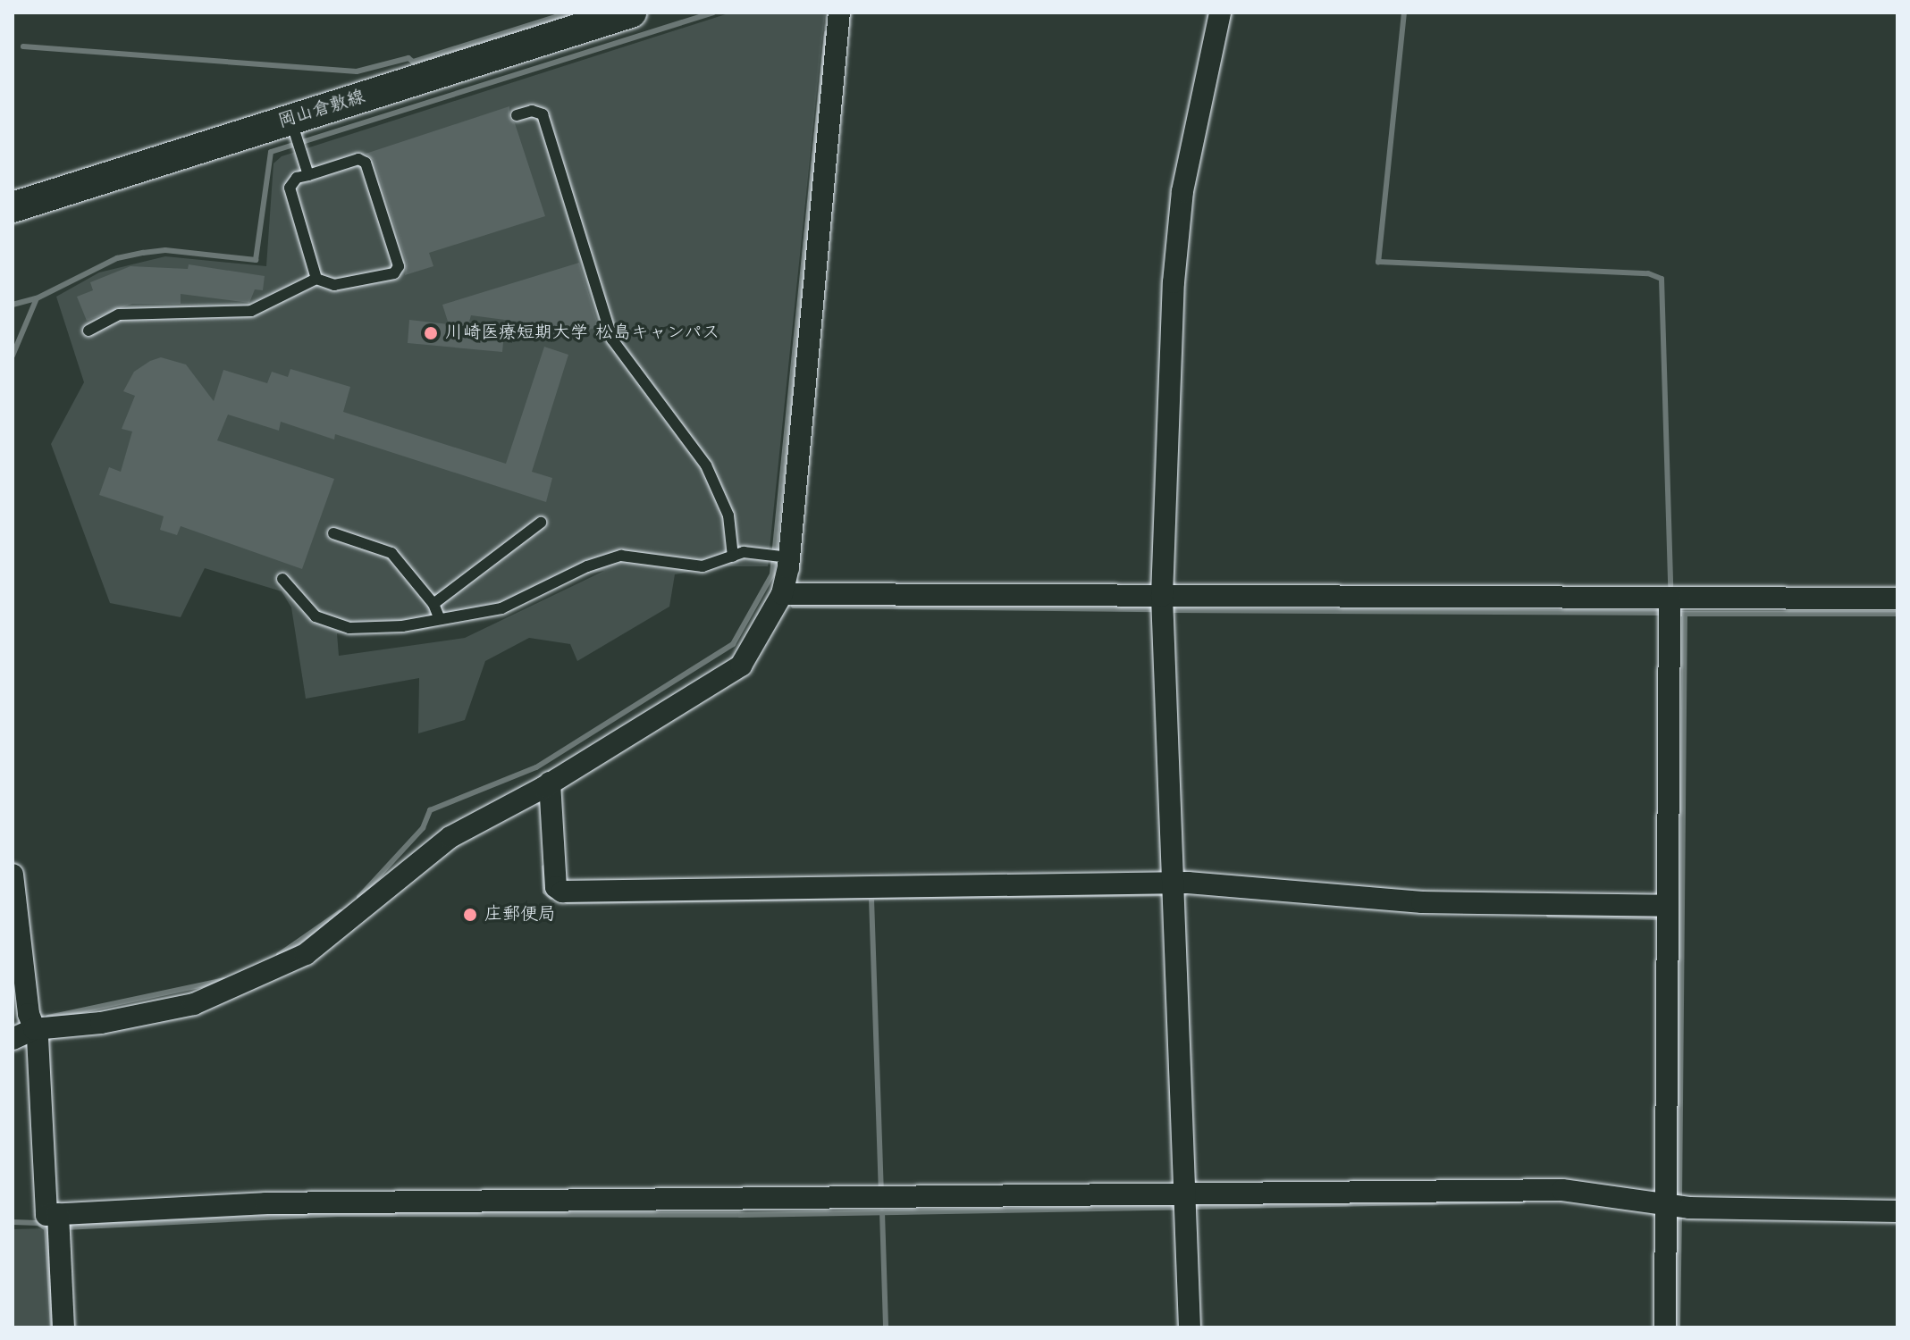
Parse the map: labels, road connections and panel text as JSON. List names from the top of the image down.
{
  "streets": {
    "main road": ["岡山倉敷線"]
  },
  "places": ["川崎医療短期大学 松島キャンパス", "庄郵便局"]
}
